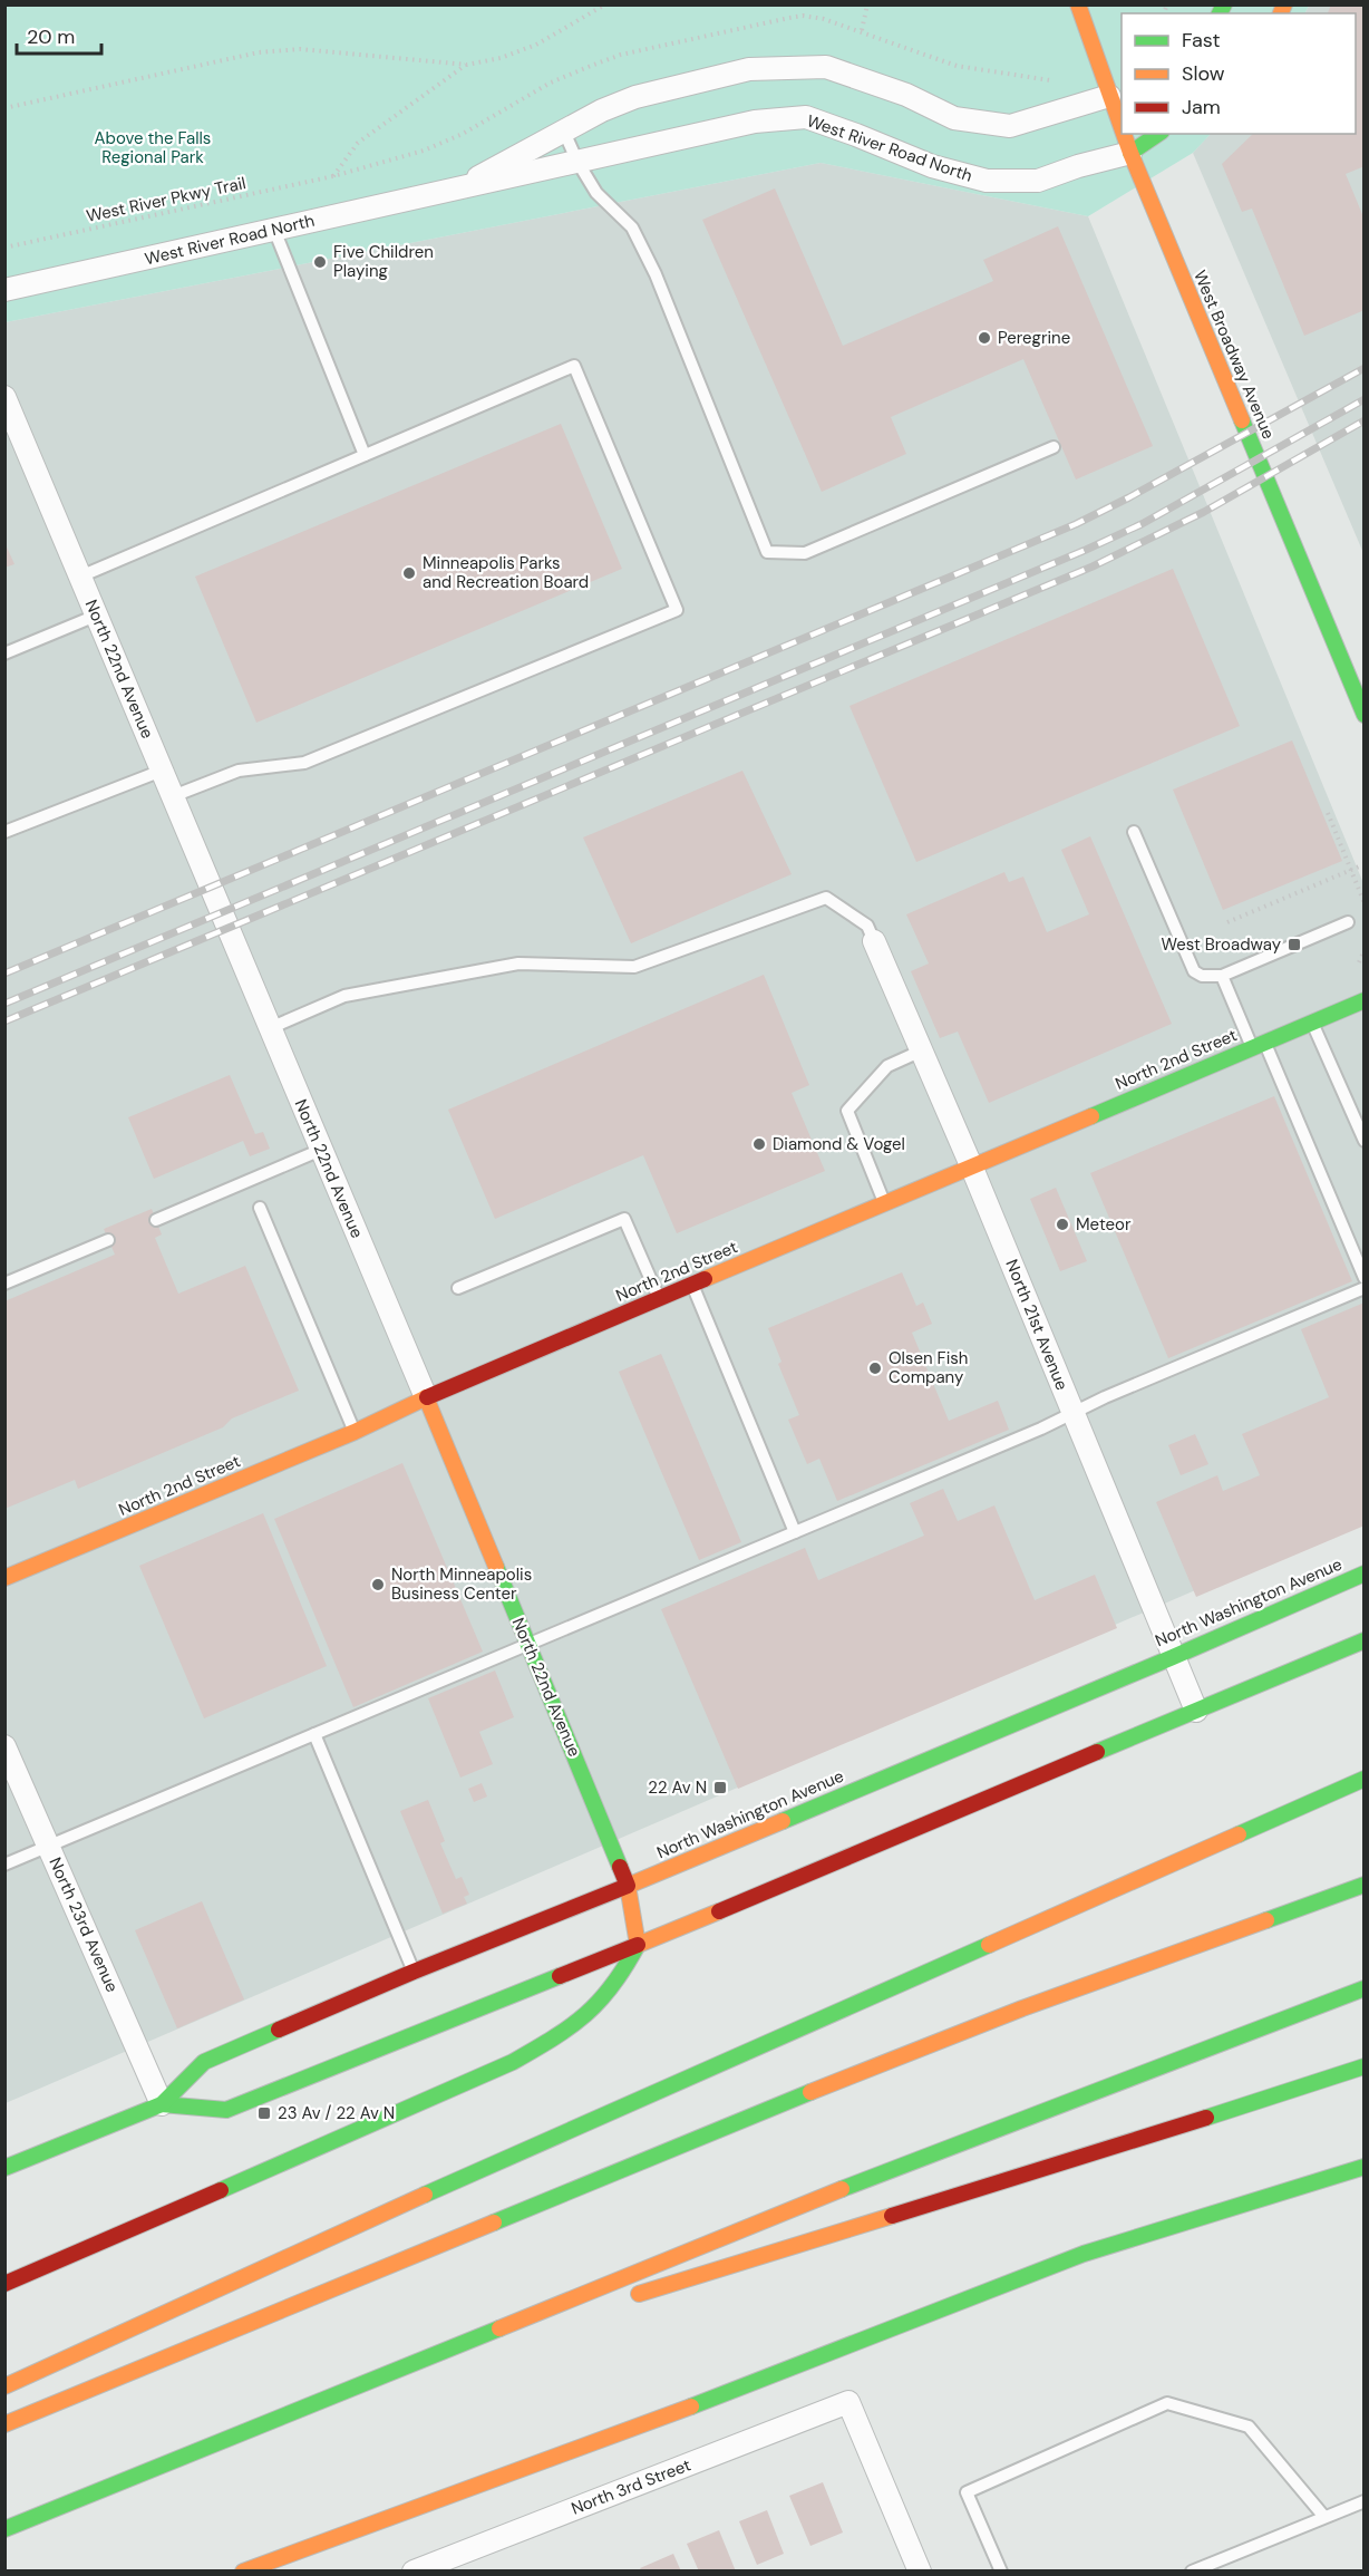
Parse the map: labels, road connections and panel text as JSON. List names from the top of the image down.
{
  "streets": {
    "main road": [
      "West River Road North",
      "West Broadway Avenue",
      "North 22nd Avenue",
      "North 2nd Street",
      "North Washington Avenue"
    ],
    "street": ["North 21st Avenue", "North 23rd Avenue", "North 3rd Street"],
    "path": ["West River Pkwy Trail"]
  },
  "crossings": [
    ["West River Road North", "West Broadway Avenue"],
    ["North 22nd Avenue", "North 2nd Street"],
    ["North 22nd Avenue", "North Washington Avenue"],
    ["North 2nd Street", "North 21st Avenue"],
    ["North 21st Avenue", "North Washington Avenue"],
    ["North Washington Avenue", "North 23rd Avenue"]
  ],
  "parks": ["Above the Falls Regional Park"],
  "places": {
    "other": [
      "Five Children Playing",
      "Peregrine",
      "Minneapolis Parks and Recreation Board",
      "Diamond & Vogel",
      "Meteor",
      "Olsen Fish Company",
      "North Minneapolis Business Center"
    ],
    "transit": ["West Broadway", "22 Av N", "23 Av / 22 Av N"]
  },
  "legend": ["Fast", "Slow", "Jam"],
  "scale_bar": "20 m"
}
